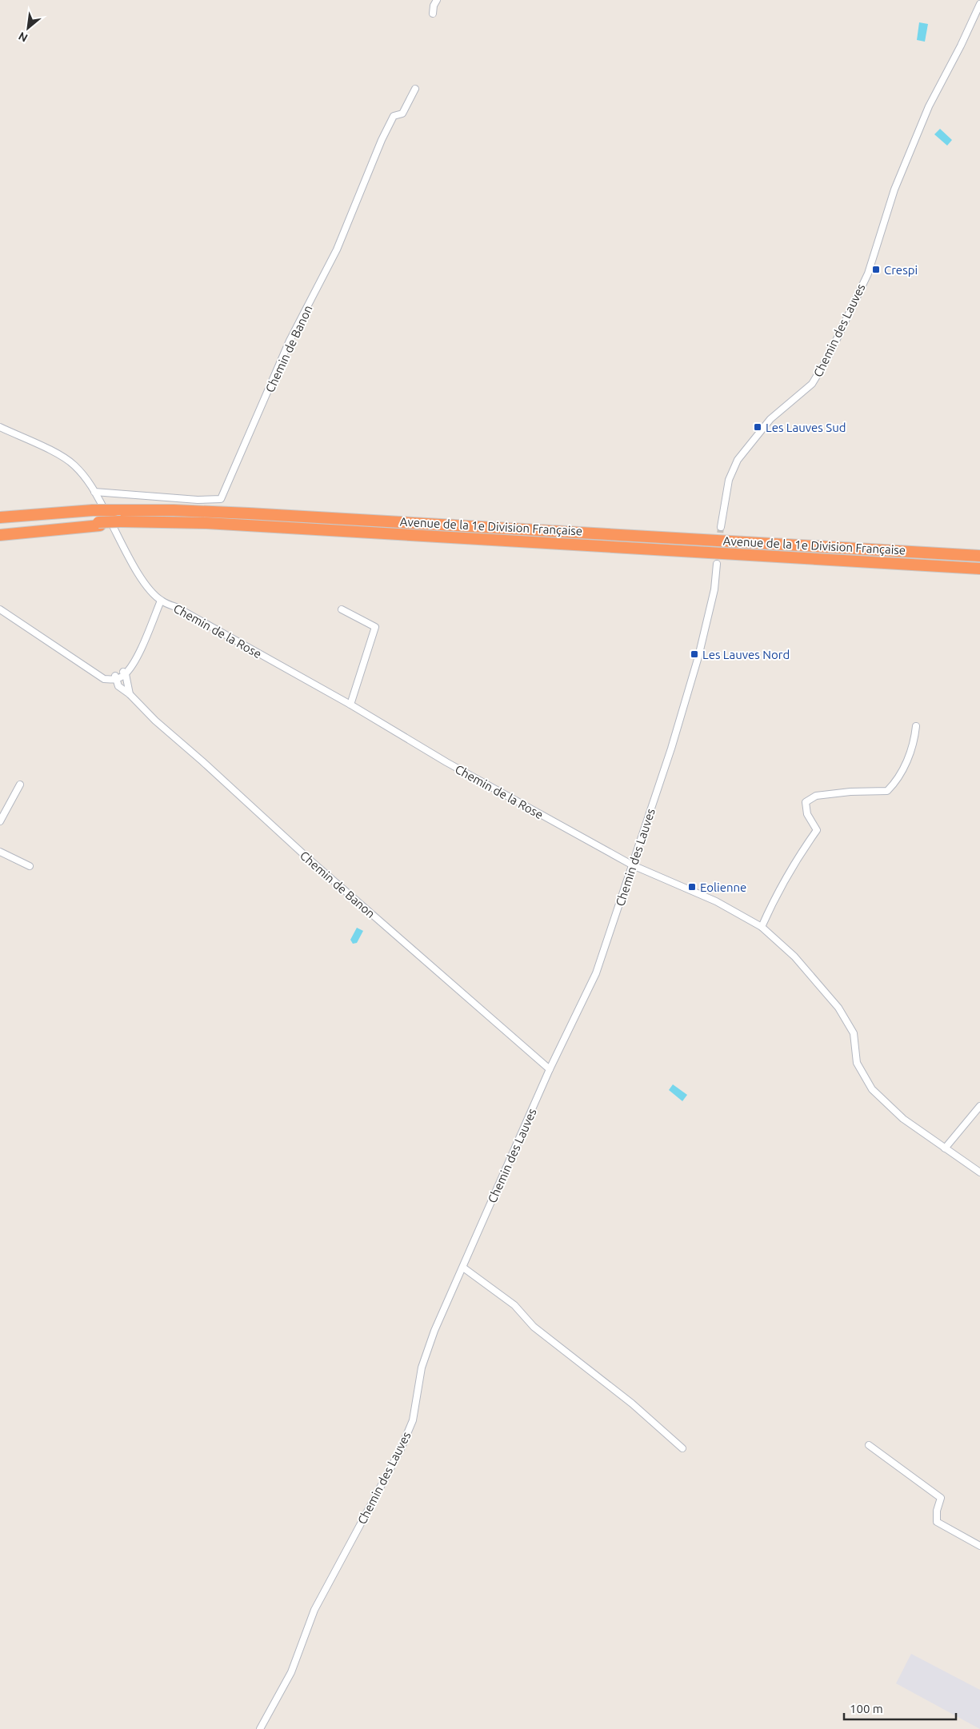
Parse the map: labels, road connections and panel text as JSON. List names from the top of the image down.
{
  "streets": {
    "highway": ["Avenue de la 1e Division Française"],
    "street": ["Chemin des Lauves", "Chemin de Banon", "Chemin de la Rose"]
  },
  "crossings": [
    ["Chemin des Lauves", "Chemin de Banon"],
    ["Chemin des Lauves", "Chemin de la Rose"],
    ["Chemin de Banon", "Chemin de la Rose"]
  ],
  "places": {
    "transit": [
      "Crespi",
      "Les Lauves Sud",
      "Les Lauves Nord",
      "Eolienne"
    ]
  },
  "scale_bar": "100 m",
  "north": "bottom left"
}
